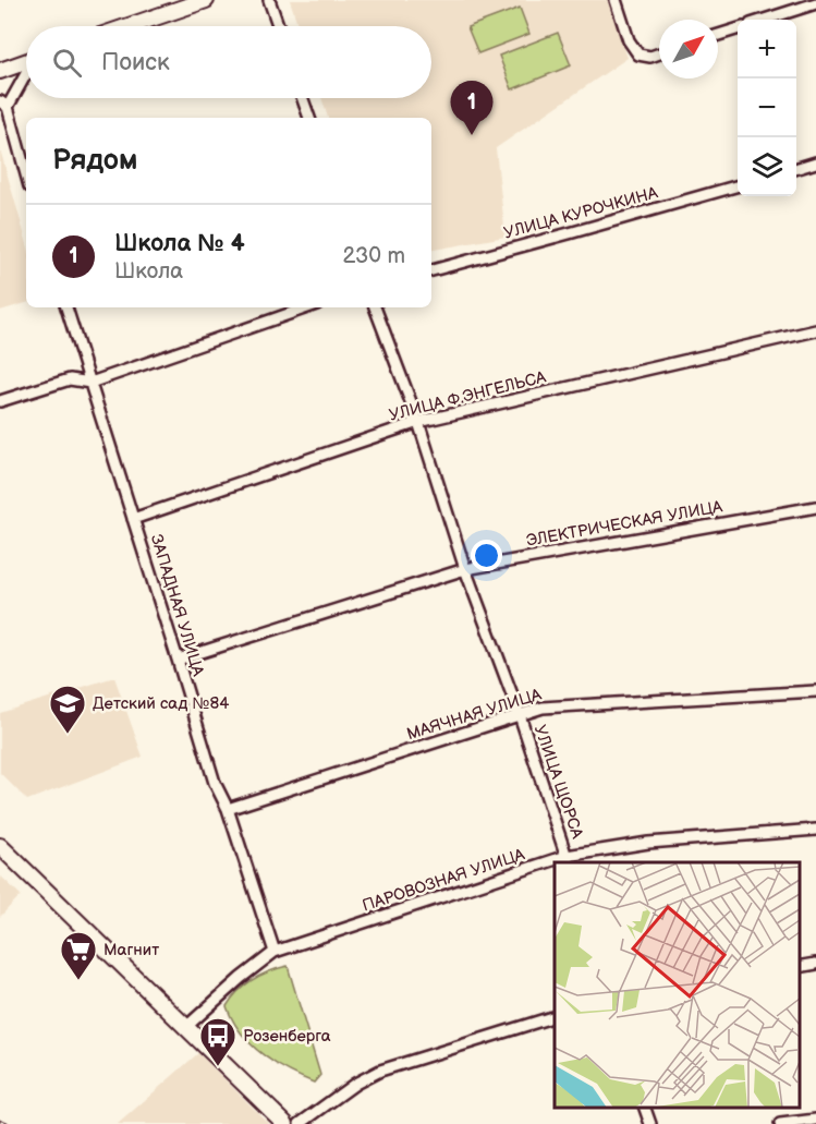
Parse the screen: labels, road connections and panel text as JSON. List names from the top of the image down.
{
  "streets": {
    "street": [
      "УЛИЦА КУРОЧКИНА",
      "УЛИЦА Ф.ЭНГЕЛЬСА",
      "ЭЛЕКТРИЧЕСКАЯ УЛИЦА",
      "ЗАПАДНАЯ УЛИЦА",
      "МАЯЧНАЯ УЛИЦА",
      "УЛИЦА ЩОРСА",
      "ПАРОВОЗНАЯ УЛИЦА"
    ]
  },
  "crossings": [
    ["УЛИЦА Ф.ЭНГЕЛЬСА", "ЗАПАДНАЯ УЛИЦА"],
    ["УЛИЦА Ф.ЭНГЕЛЬСА", "УЛИЦА ЩОРСА"],
    ["ЭЛЕКТРИЧЕСКАЯ УЛИЦА", "ЗАПАДНАЯ УЛИЦА"],
    ["ЭЛЕКТРИЧЕСКАЯ УЛИЦА", "УЛИЦА ЩОРСА"],
    ["ЗАПАДНАЯ УЛИЦА", "МАЯЧНАЯ УЛИЦА"],
    ["ЗАПАДНАЯ УЛИЦА", "ПАРОВОЗНАЯ УЛИЦА"],
    ["МАЯЧНАЯ УЛИЦА", "УЛИЦА ЩОРСА"],
    ["УЛИЦА ЩОРСА", "ПАРОВОЗНАЯ УЛИЦА"]
  ],
  "places": {
    "school or university": ["Детский сад №84"],
    "supermarket": ["Магнит"],
    "bus stop": ["Розенберга"]
  },
  "north": "top right",
  "page": {
    "map_buttons": ["+", "−"],
    "search": "Поиск",
    "pins": "1",
    "heading": "Рядом",
    "list": [
      {
        "mark": "1",
        "name": "Школа № 4",
        "note": "Школа",
        "value": "230 m"
      }
    ]
  }
}
